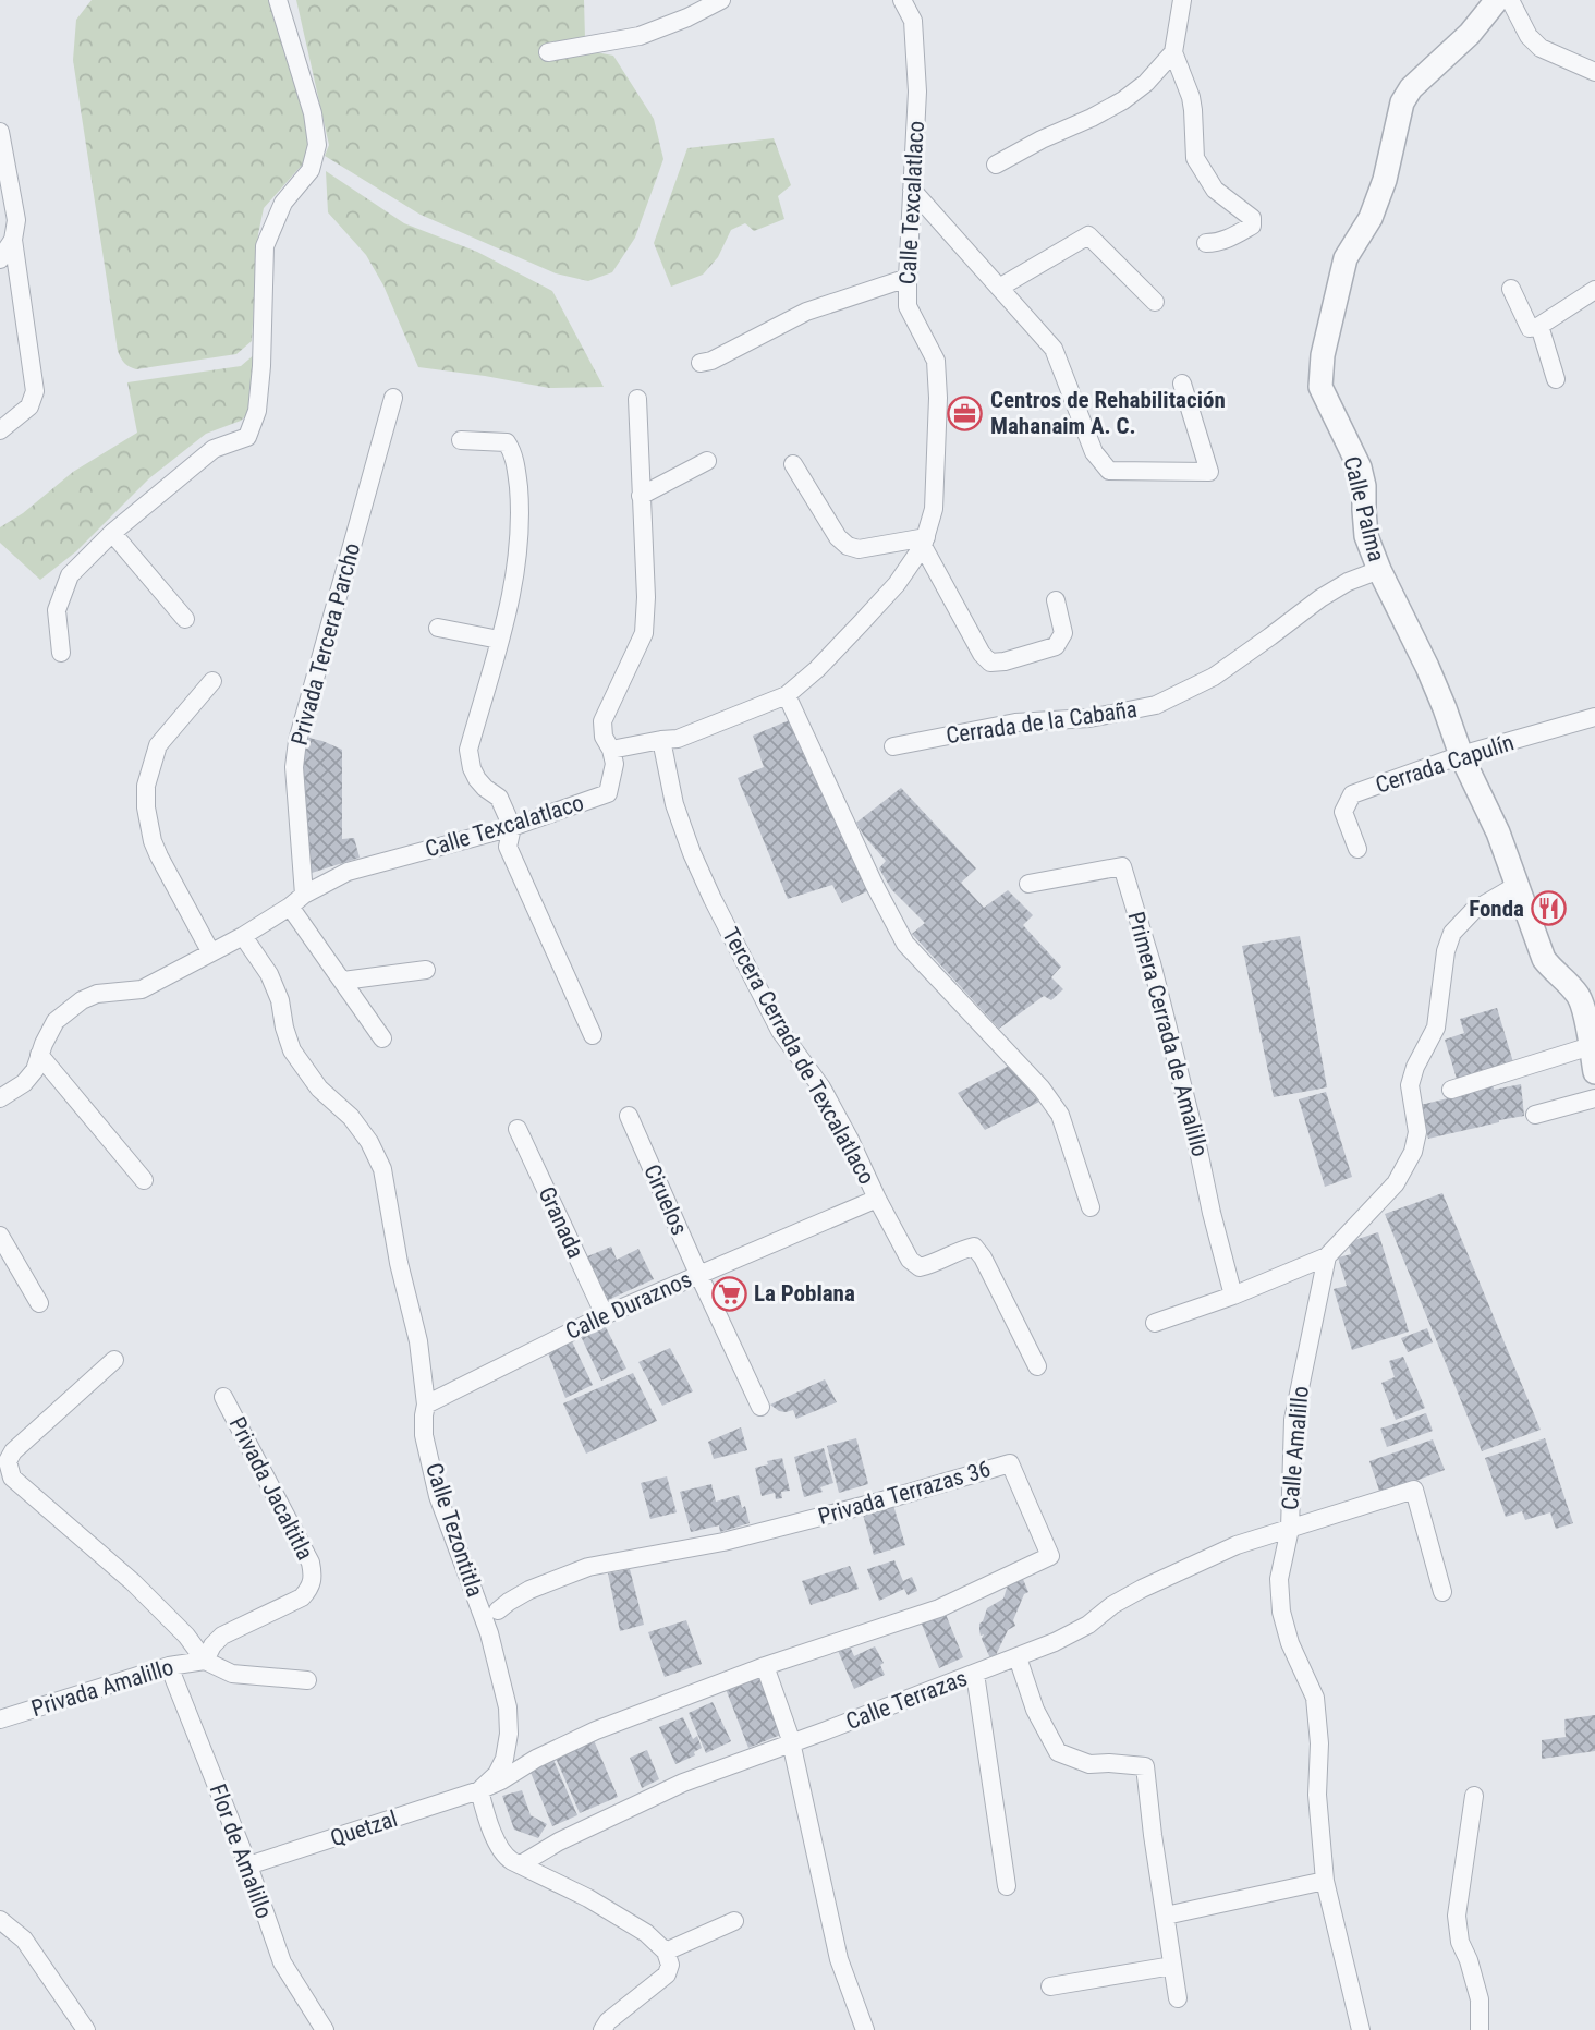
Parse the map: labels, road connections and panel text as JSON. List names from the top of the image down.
{
  "streets": {
    "street": [
      "Calle Texcalatlaco",
      "Calle Palma",
      "Privada Tercera Parcho",
      "Cerrada de la Cabaña",
      "Cerrada Capulín",
      "Primera Cerrada de Amalillo",
      "Tercera Cerrada de Texcalatlaco",
      "Ciruelos",
      "Granada",
      "Calle Duraznos",
      "Calle Amalillo",
      "Privada Jacaltitla",
      "Privada Terrazas 36",
      "Calle Tezontitla",
      "Privada Amalillo",
      "Calle Terrazas",
      "Quetzal",
      "Flor de Amalillo"
    ]
  },
  "crossings": [
    ["Calle Texcalatlaco", "Privada Tercera Parcho"],
    ["Calle Texcalatlaco", "Tercera Cerrada de Texcalatlaco"],
    ["Calle Texcalatlaco", "Calle Tezontitla"],
    ["Calle Palma", "Cerrada de la Cabaña"],
    ["Calle Palma", "Cerrada Capulín"],
    ["Tercera Cerrada de Texcalatlaco", "Calle Duraznos"],
    ["Ciruelos", "Calle Duraznos"],
    ["Granada", "Calle Duraznos"],
    ["Calle Duraznos", "Calle Tezontitla"],
    ["Calle Amalillo", "Calle Terrazas"],
    ["Privada Jacaltitla", "Privada Amalillo"],
    ["Privada Terrazas 36", "Calle Tezontitla"],
    ["Privada Terrazas 36", "Quetzal"],
    ["Calle Tezontitla", "Quetzal"],
    ["Privada Amalillo", "Flor de Amalillo"],
    ["Quetzal", "Flor de Amalillo"]
  ],
  "places": {
    "office": ["Centros de Rehabilitación Mahanaim A. C."],
    "restaurant": ["Fonda"],
    "supermarket": ["La Poblana"]
  }
}
